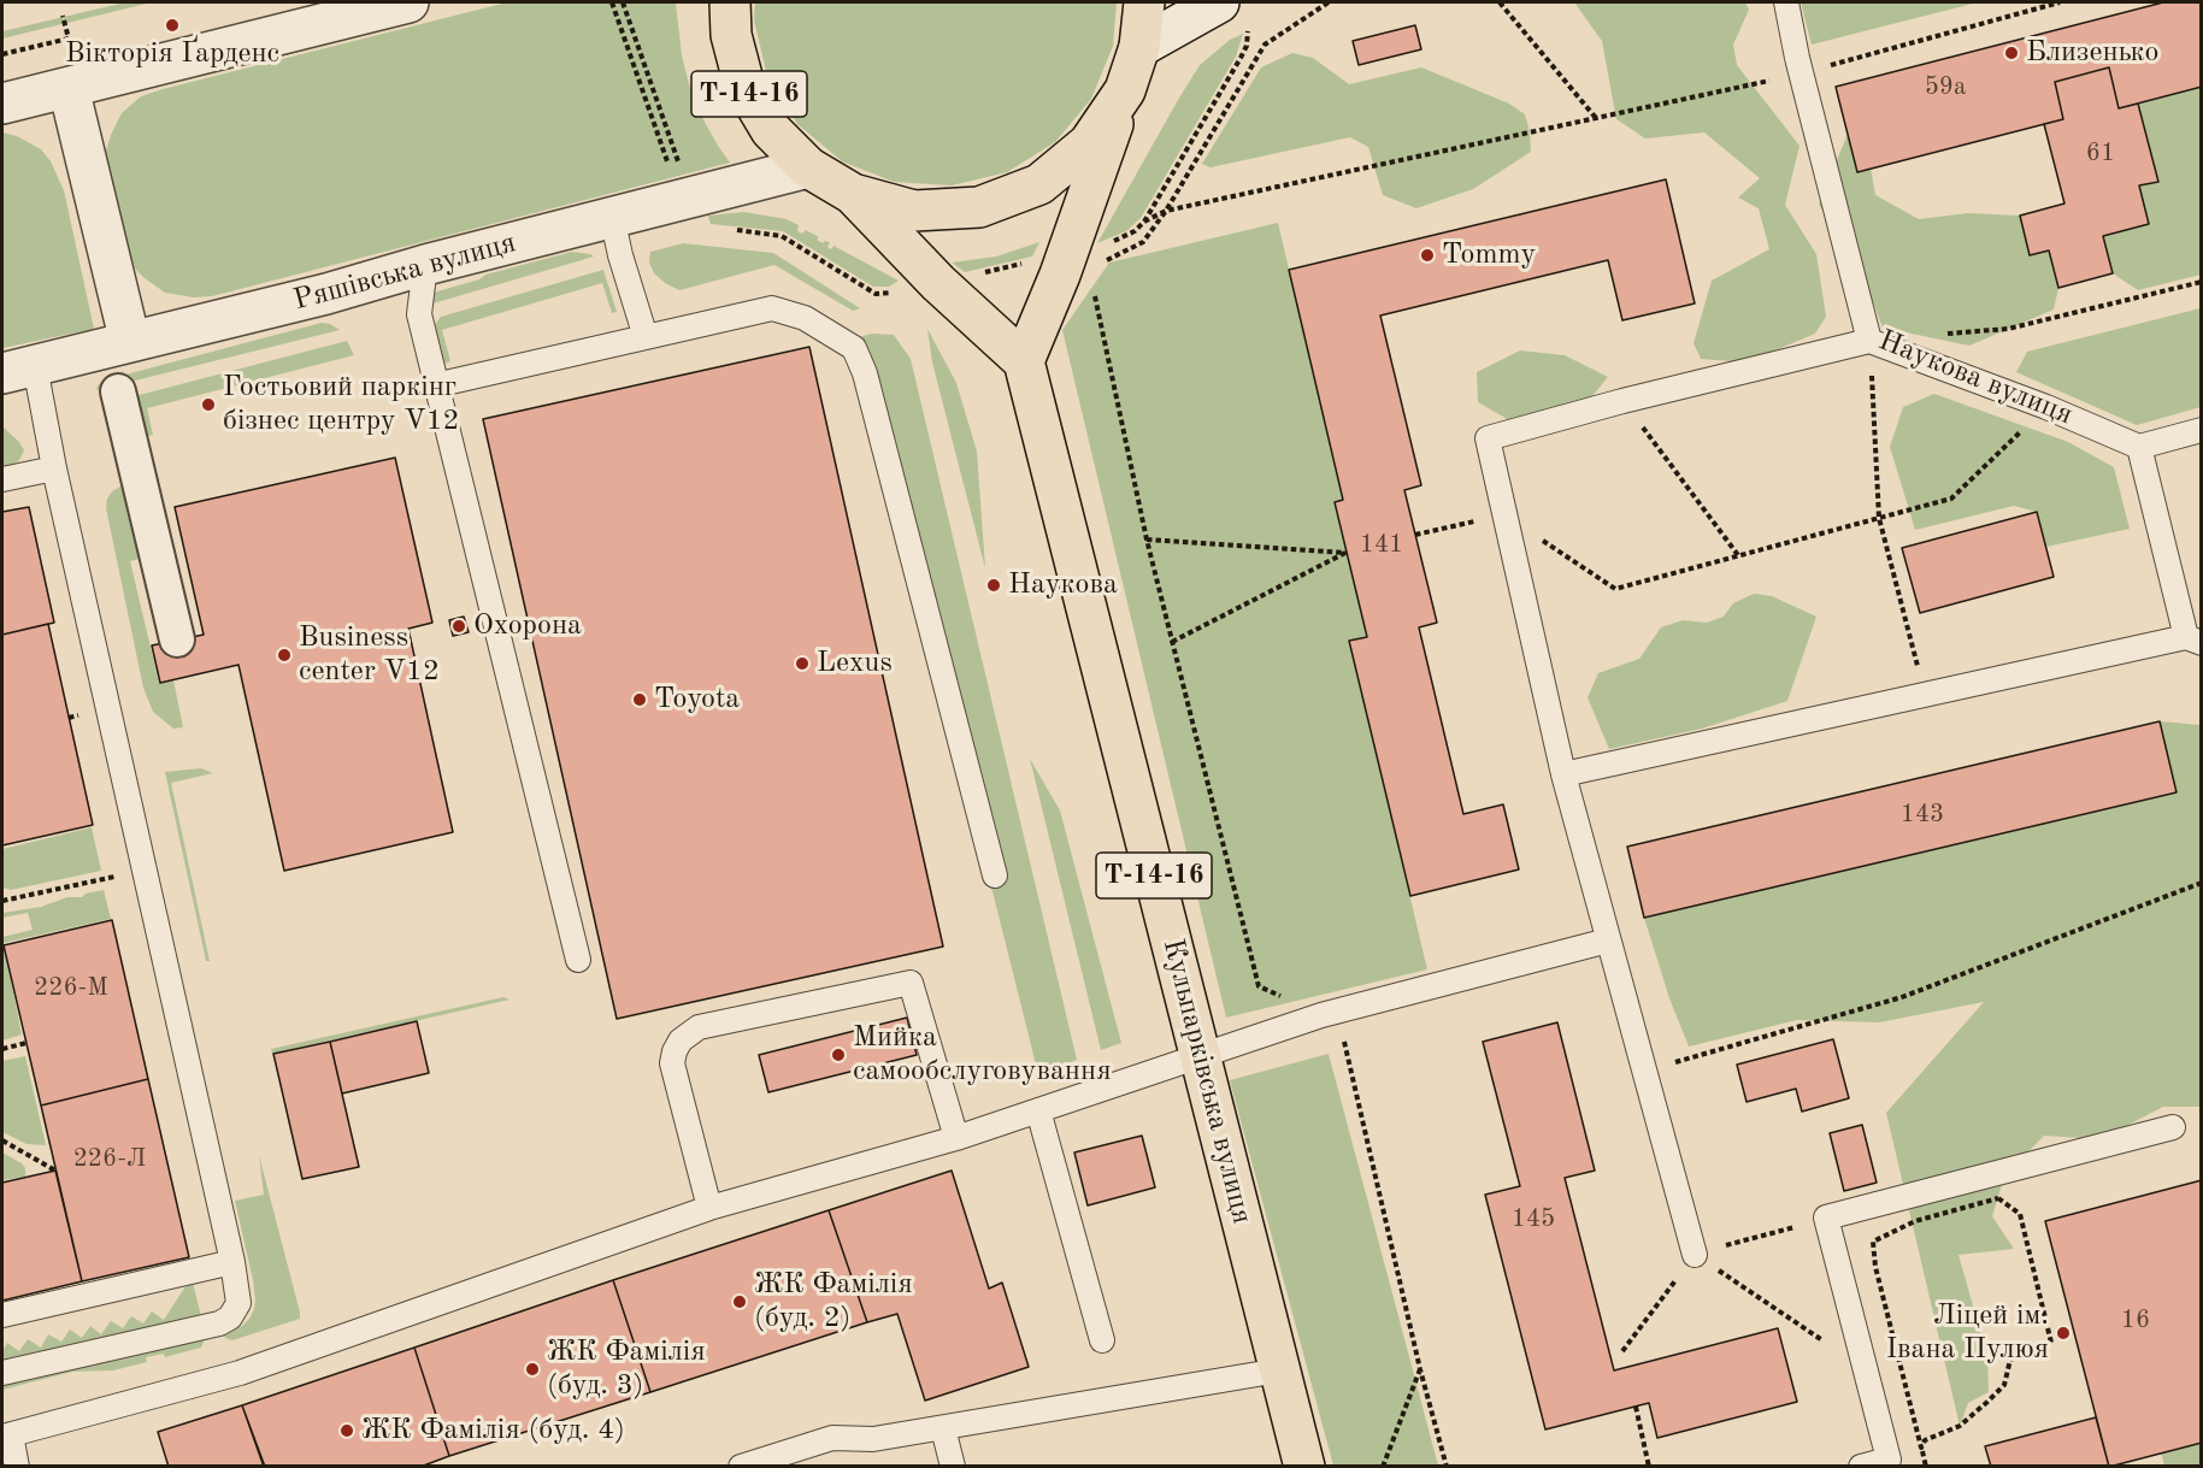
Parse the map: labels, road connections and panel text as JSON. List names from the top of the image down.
{
  "streets": {
    "main road": ["Т-14-16", "Кульпарківська вулиця"],
    "street": ["Ряшівська вулиця"],
    "lane": ["Наукова вулиця"]
  },
  "crossings": [
    ["Т-14-16", "Ряшівська вулиця"],
    ["Т-14-16", "Кульпарківська вулиця"]
  ],
  "places": [
    "Вікторія Ґарденс",
    "Близенько",
    "Tommy",
    "Гостьовий паркінг бізнес центру V12",
    "Наукова",
    "Охорона",
    "Business center V12",
    "Lexus",
    "Toyota",
    "Мийка самообслуговування",
    "ЖК Фамілія (буд. 2)",
    "Ліцей ім. Івана Пулюя",
    "ЖК Фамілія (буд. 3)",
    "ЖК Фамілія (буд. 4)"
  ],
  "house_numbers": [
    "59а",
    "61",
    "141",
    "143",
    "226-М",
    "226-Л",
    "145",
    "16"
  ]
}
